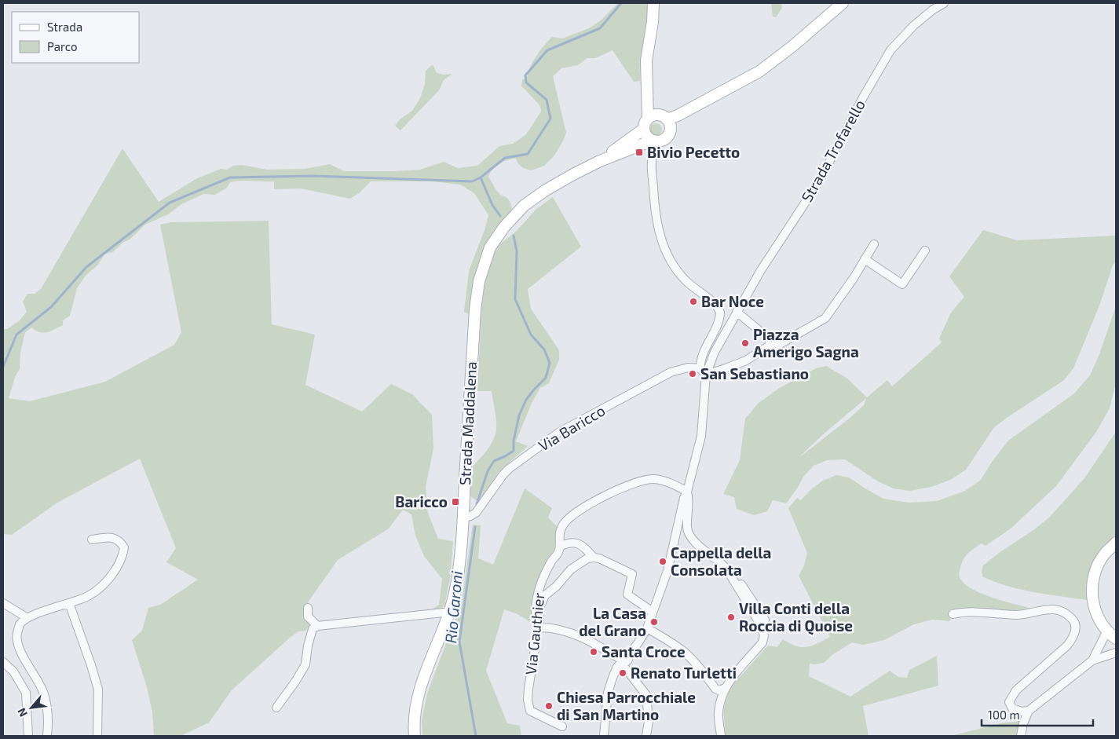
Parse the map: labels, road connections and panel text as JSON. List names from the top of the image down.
{
  "streets": {
    "street": [
      "Strada Trofarello",
      "Strada Maddalena",
      "Via Baricco",
      "Via Gauthier"
    ]
  },
  "crossings": [
    ["Strada Maddalena", "Via Baricco"]
  ],
  "water": ["Rio Garoni"],
  "places": {
    "transit": ["Bivio Pecetto", "Baricco"],
    "other": [
      "Bar Noce",
      "Piazza Amerigo Sagna",
      "San Sebastiano",
      "Cappella della Consolata",
      "Villa Conti della Roccia di Quoise",
      "La Casa del Grano",
      "Santa Croce",
      "Renato Turletti",
      "Chiesa Parrocchiale di San Martino"
    ]
  },
  "legend": ["Strada", "Parco"],
  "scale_bar": "100 m",
  "north": "bottom left"
}
